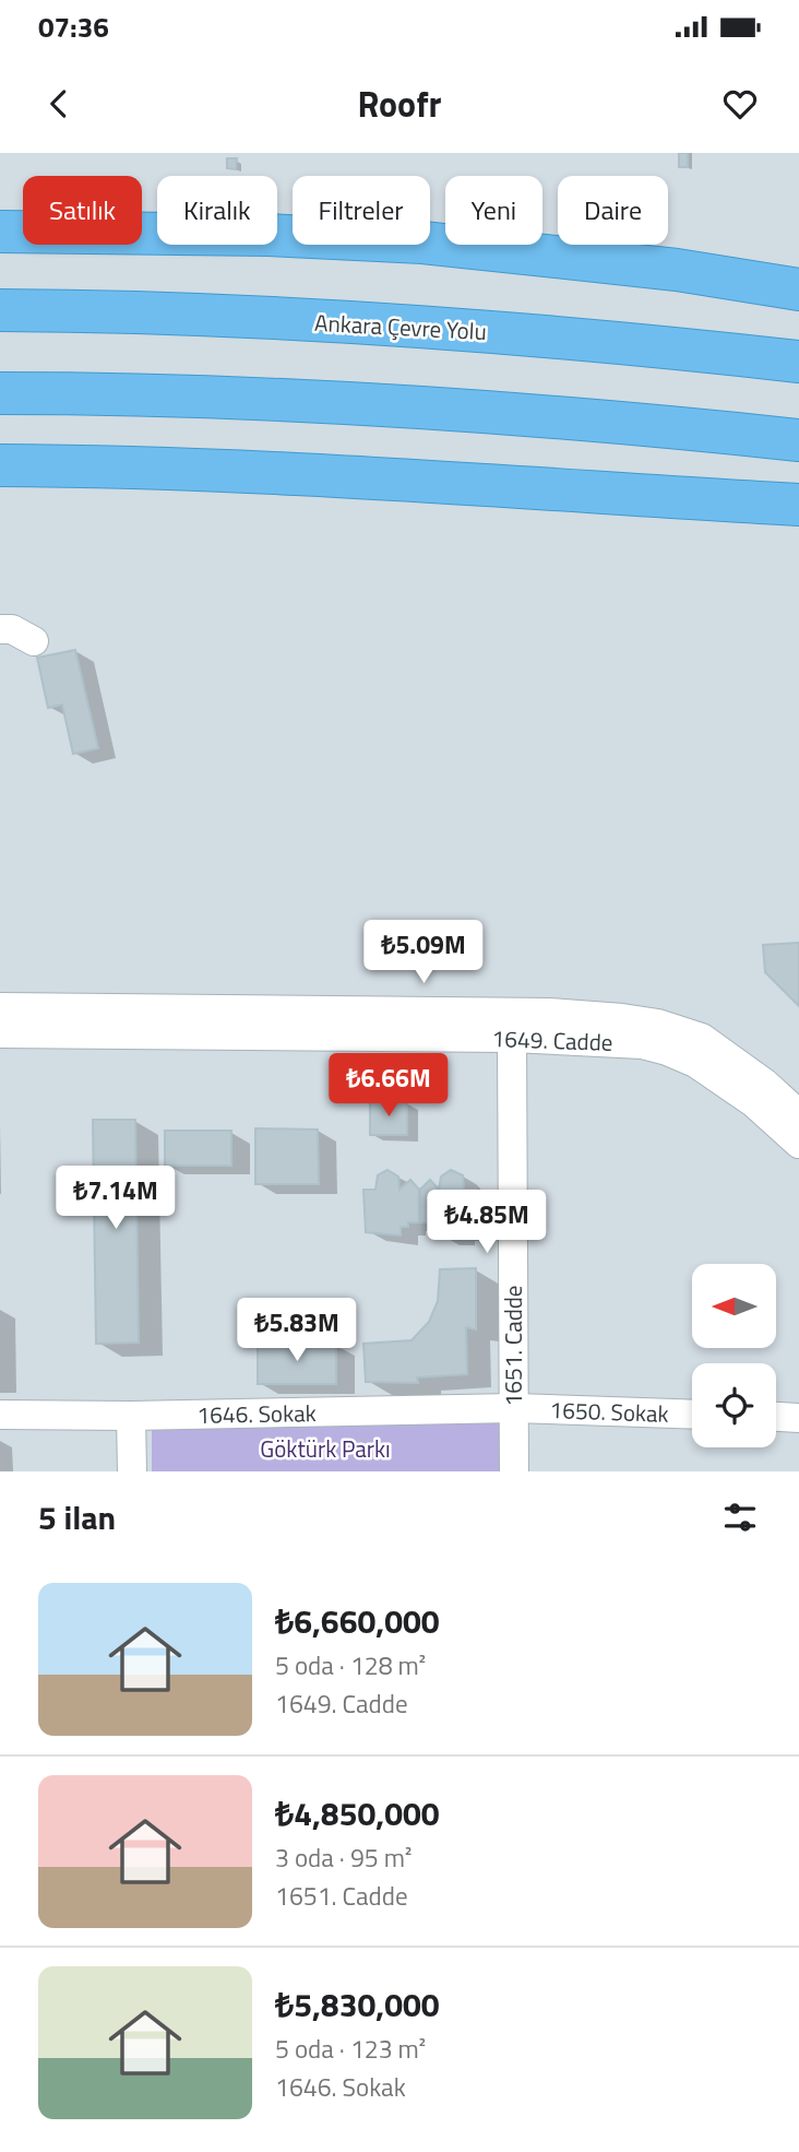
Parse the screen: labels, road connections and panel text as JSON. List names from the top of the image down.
{
  "streets": {
    "highway": ["Ankara Çevre Yolu"],
    "street": [
      "1649. Cadde",
      "1651. Cadde",
      "1650. Sokak",
      "1646. Sokak"
    ]
  },
  "crossings": [
    ["1649. Cadde", "1651. Cadde"],
    ["1651. Cadde", "1650. Sokak"],
    ["1651. Cadde", "1646. Sokak"],
    ["1650. Sokak", "1646. Sokak"]
  ],
  "parks": ["Göktürk Parkı"],
  "north": "left",
  "page": {
    "status": "07:36",
    "header": "Roofr",
    "chip": [
      "Satılık",
      "Kiralık",
      "Filtreler",
      "Yeni",
      "Daire"
    ],
    "price": [
      "₺5.09M",
      "₺6.66M",
      "₺7.14M",
      "₺4.85M",
      "₺5.83M"
    ],
    "heading": "5 ilan",
    "list": [
      {
        "name": "₺6,660,000",
        "note": "5 oda · 128 m² · 1649. Cadde"
      },
      {
        "name": "₺4,850,000",
        "note": "3 oda · 95 m² · 1651. Cadde"
      },
      {
        "name": "₺5,830,000",
        "note": "5 oda · 123 m² · 1646. Sokak"
      }
    ]
  }
}
